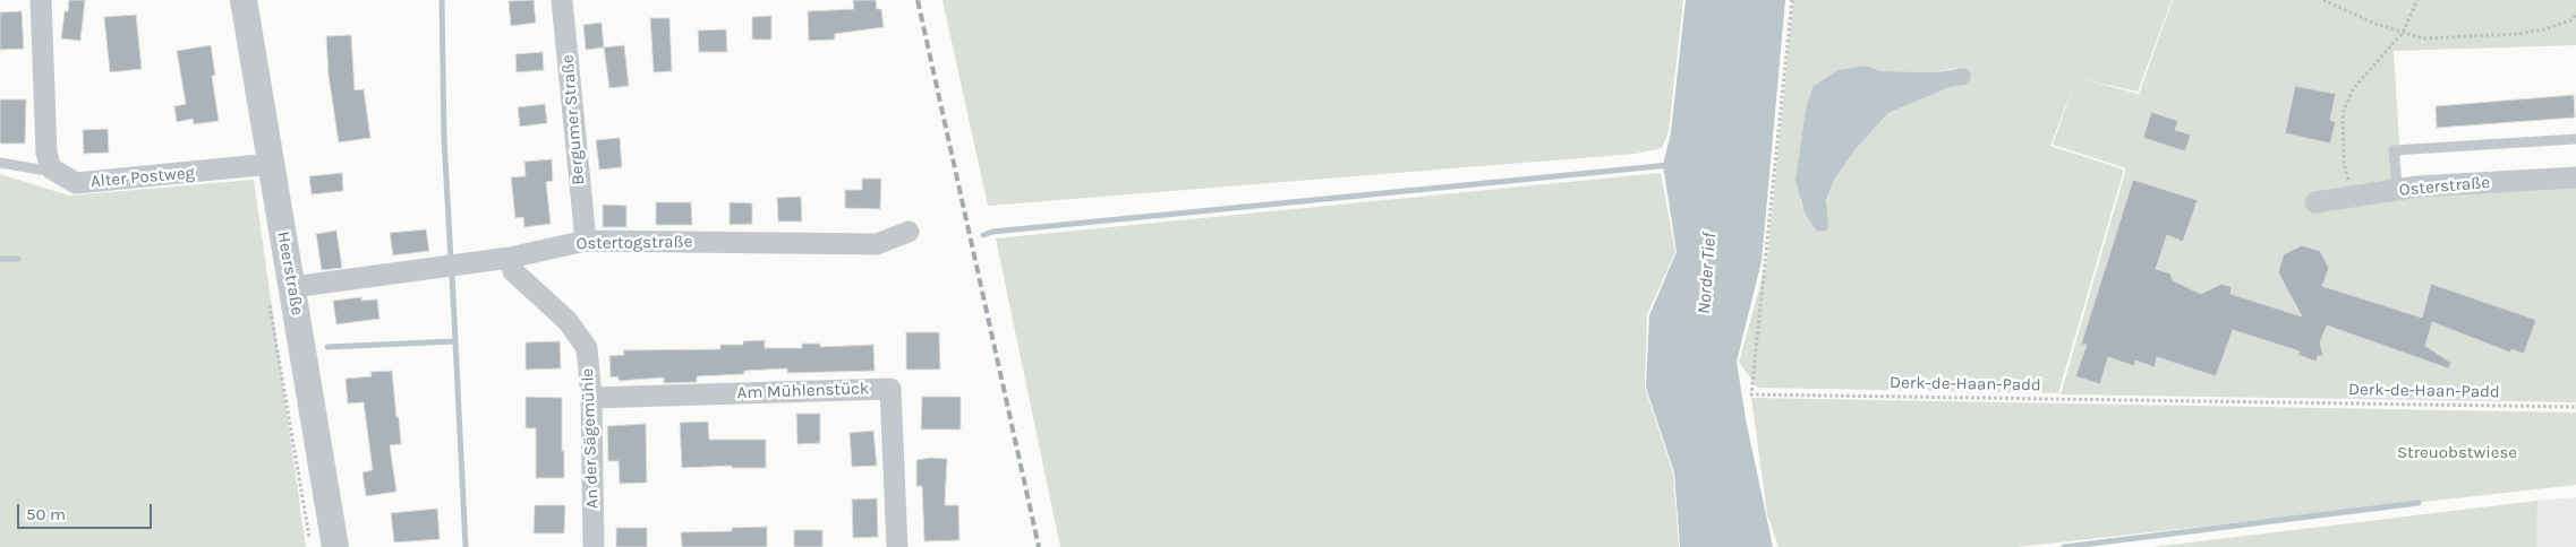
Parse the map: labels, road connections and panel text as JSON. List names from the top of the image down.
{
  "streets": {
    "street": [
      "Bergumer Straße",
      "Alter Postweg",
      "Osterstraße",
      "Ostertogstraße",
      "Heerstraße",
      "Am Mühlenstück",
      "An der Sägemühle"
    ],
    "path": ["Derk-de-Haan-Padd"]
  },
  "crossings": [
    ["Bergumer Straße", "Ostertogstraße"],
    ["Alter Postweg", "Heerstraße"],
    ["Ostertogstraße", "Heerstraße"],
    ["Ostertogstraße", "An der Sägemühle"],
    ["Am Mühlenstück", "An der Sägemühle"]
  ],
  "water": ["Norder Tief"],
  "parks": ["Streuobstwiese"],
  "scale_bar": "50 m"
}
